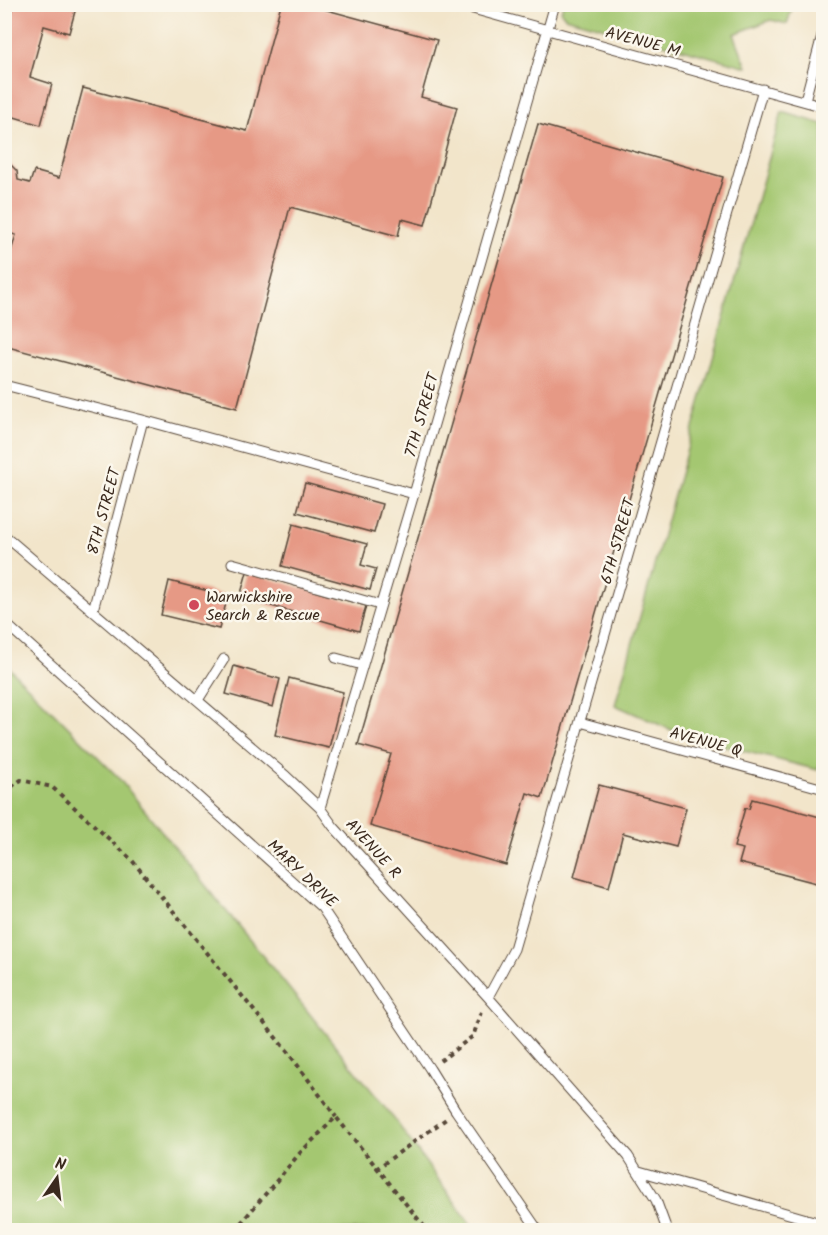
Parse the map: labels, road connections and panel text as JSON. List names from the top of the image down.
{
  "streets": {
    "lane": [
      "AVENUE M",
      "7TH STREET",
      "8TH STREET",
      "6TH STREET",
      "AVENUE Q",
      "AVENUE R",
      "MARY DRIVE"
    ]
  },
  "crossings": [
    ["AVENUE M", "7TH STREET"],
    ["AVENUE M", "6TH STREET"],
    ["7TH STREET", "AVENUE R"],
    ["8TH STREET", "AVENUE R"],
    ["6TH STREET", "AVENUE Q"],
    ["6TH STREET", "AVENUE R"]
  ],
  "places": ["Warwickshire Search & Rescue"],
  "north": "top"
}
